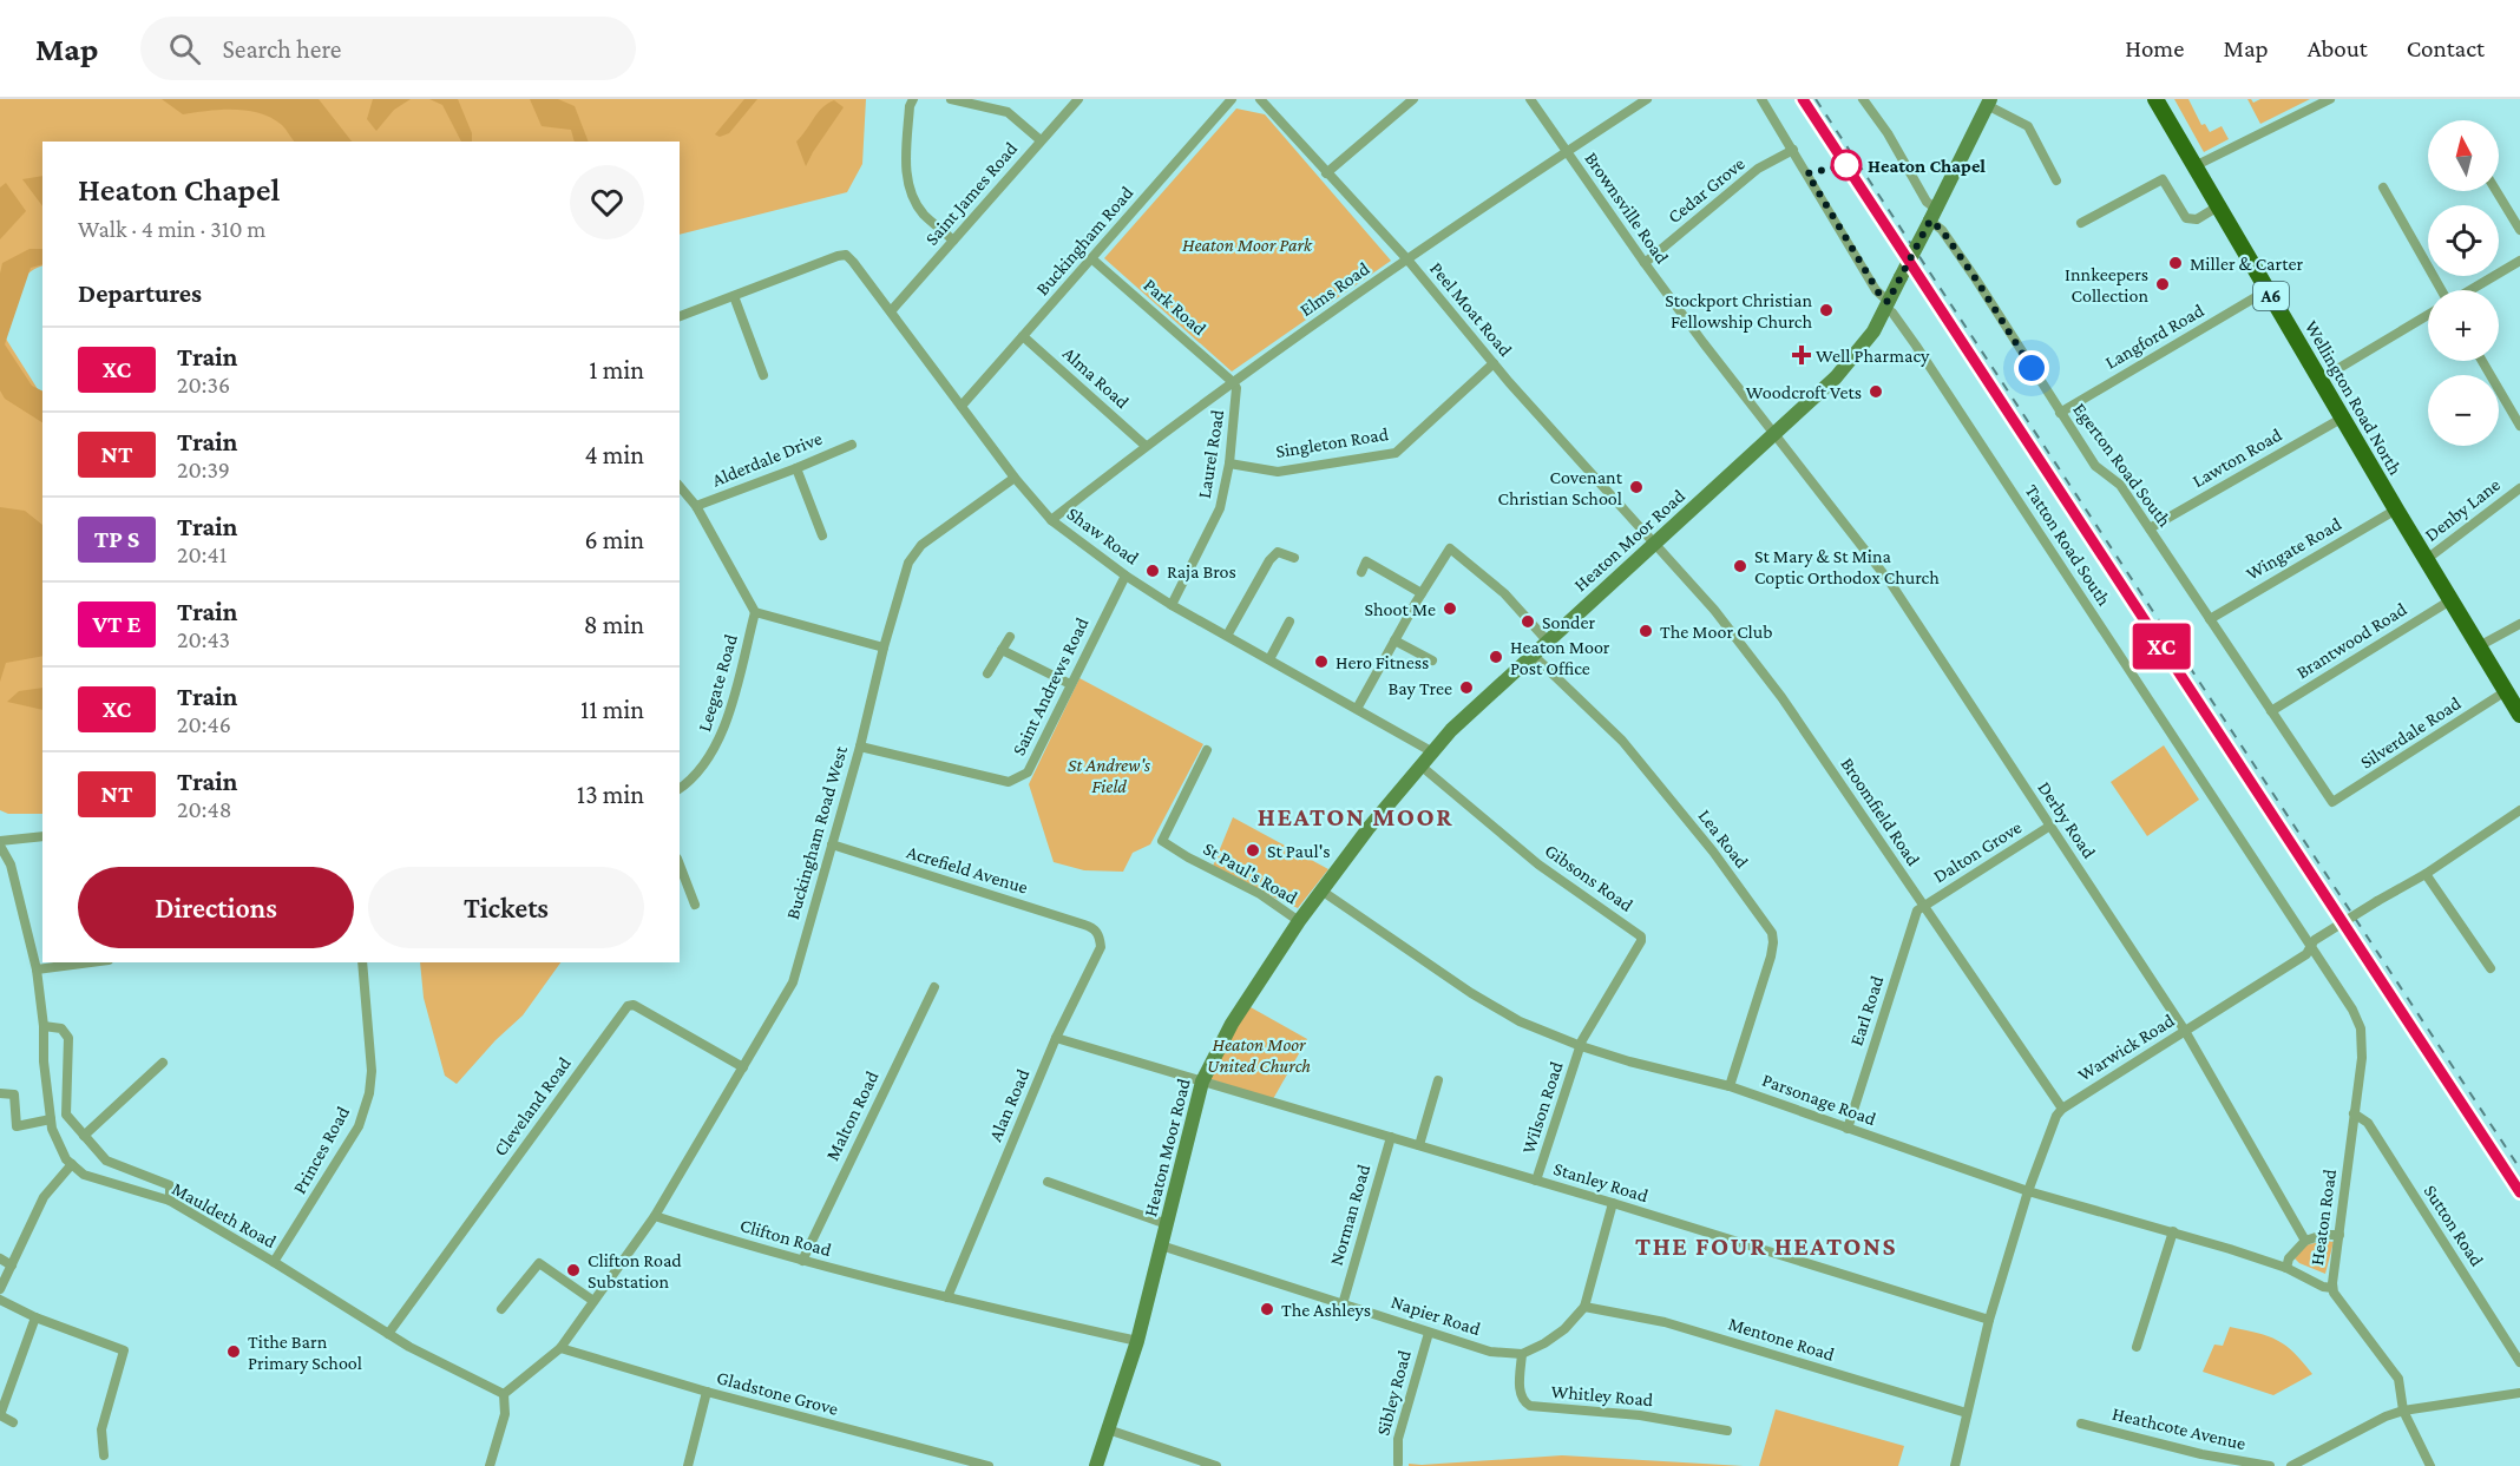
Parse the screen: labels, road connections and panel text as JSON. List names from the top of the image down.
{
  "streets": {
    "highway": ["A6", "Wellington Road North"],
    "main road": ["Heaton Moor Road"],
    "street": [
      "Cedar Grove",
      "Saint James Road",
      "Brownsville Road",
      "Buckingham Road",
      "Elms Road",
      "Park Road",
      "Peel Moat Road",
      "Langford Road",
      "Alma Road",
      "Singleton Road",
      "Laurel Road",
      "Lawton Road",
      "Alderdale Drive",
      "Egerton Road South",
      "Denby Lane",
      "Shaw Road",
      "Tatton Road South",
      "Wingate Road",
      "Brantwood Road",
      "Leegate Road",
      "Saint Andrews Road",
      "Silverdale Road",
      "Broomfield Road",
      "Derby Road",
      "Buckingham Road West",
      "Lea Road",
      "Dalton Grove",
      "Acrefield Avenue",
      "St Paul's Road",
      "Gibsons Road",
      "Earl Road",
      "Warwick Road",
      "Parsonage Road",
      "Alan Road",
      "Cleveland Road",
      "Wilson Road",
      "Malton Road",
      "Princes Road",
      "Stanley Road",
      "Mauldeth Road",
      "Norman Road",
      "Heaton Road",
      "Sutton Road",
      "Clifton Road",
      "Napier Road",
      "Mentone Road",
      "Gladstone Grove",
      "Sibley Road",
      "Whitley Road",
      "Heathcote Avenue"
    ]
  },
  "crossings": [
    ["Cedar Grove", "Brownsville Road"],
    ["Cedar Grove", "Tatton Road South"],
    ["Saint James Road", "Shaw Road"],
    ["Brownsville Road", "Elms Road"],
    ["Brownsville Road", "Heaton Moor Road"],
    ["Brownsville Road", "Derby Road"],
    ["Buckingham Road", "Park Road"],
    ["Buckingham Road", "Alma Road"],
    ["Buckingham Road", "Shaw Road"],
    ["Elms Road", "Park Road"],
    ["Elms Road", "Peel Moat Road"],
    ["Elms Road", "Alma Road"],
    ["Elms Road", "Laurel Road"],
    ["Elms Road", "Shaw Road"],
    ["Park Road", "Laurel Road"],
    ["Peel Moat Road", "Singleton Road"],
    ["Peel Moat Road", "Heaton Moor Road"],
    ["Peel Moat Road", "Broomfield Road"],
    ["Langford Road", "Wellington Road North"],
    ["Langford Road", "Egerton Road South"],
    ["Wellington Road North", "Lawton Road"],
    ["Wellington Road North", "Denby Lane"],
    ["Wellington Road North", "Wingate Road"],
    ["Wellington Road North", "Brantwood Road"],
    ["Wellington Road North", "Silverdale Road"],
    ["Singleton Road", "Laurel Road"],
    ["Laurel Road", "Shaw Road"],
    ["Lawton Road", "Egerton Road South"],
    ["Egerton Road South", "Heaton Moor Road"],
    ["Egerton Road South", "Wingate Road"],
    ["Egerton Road South", "Brantwood Road"],
    ["Egerton Road South", "Silverdale Road"],
    ["Shaw Road", "Heaton Moor Road"],
    ["Shaw Road", "Saint Andrews Road"],
    ["Shaw Road", "Buckingham Road West"],
    ["Heaton Moor Road", "Tatton Road South"],
    ["Heaton Moor Road", "Broomfield Road"],
    ["Heaton Moor Road", "Derby Road"],
    ["Heaton Moor Road", "Lea Road"],
    ["Heaton Moor Road", "St Paul's Road"],
    ["Heaton Moor Road", "Gibsons Road"],
    ["Heaton Moor Road", "Parsonage Road"],
    ["Heaton Moor Road", "Stanley Road"],
    ["Heaton Moor Road", "Clifton Road"],
    ["Heaton Moor Road", "Napier Road"],
    ["Tatton Road South", "Warwick Road"],
    ["Tatton Road South", "Heaton Road"],
    ["Saint Andrews Road", "Buckingham Road West"],
    ["Broomfield Road", "Dalton Grove"],
    ["Broomfield Road", "Earl Road"],
    ["Broomfield Road", "Warwick Road"],
    ["Derby Road", "Dalton Grove"],
    ["Derby Road", "Warwick Road"],
    ["Buckingham Road West", "Acrefield Avenue"],
    ["Buckingham Road West", "Cleveland Road"],
    ["Buckingham Road West", "Clifton Road"],
    ["Lea Road", "Parsonage Road"],
    ["Dalton Grove", "Earl Road"],
    ["Acrefield Avenue", "Alan Road"],
    ["Gibsons Road", "Parsonage Road"],
    ["Gibsons Road", "Wilson Road"],
    ["Earl Road", "Parsonage Road"],
    ["Warwick Road", "Parsonage Road"],
    ["Warwick Road", "Stanley Road"],
    ["Warwick Road", "Heaton Road"],
    ["Warwick Road", "Mentone Road"],
    ["Parsonage Road", "Wilson Road"],
    ["Parsonage Road", "Heaton Road"],
    ["Alan Road", "Stanley Road"],
    ["Alan Road", "Clifton Road"],
    ["Cleveland Road", "Mauldeth Road"],
    ["Wilson Road", "Stanley Road"],
    ["Malton Road", "Clifton Road"],
    ["Princes Road", "Mauldeth Road"],
    ["Stanley Road", "Norman Road"],
    ["Norman Road", "Napier Road"],
    ["Heaton Road", "Sutton Road"],
    ["Napier Road", "Sibley Road"],
    ["Napier Road", "Whitley Road"]
  ],
  "districts": ["HEATON MOOR", "THE FOUR HEATONS"],
  "parks": ["Heaton Moor Park", "St Andrew's Field", "Heaton Moor United Church"],
  "places": {
    "other": [
      "Heaton Chapel",
      "Miller & Carter",
      "Innkeepers Collection",
      "Stockport Christian Fellowship Church",
      "Woodcroft Vets",
      "Covenant Christian School",
      "St Mary & St Mina Coptic Orthodox Church",
      "Raja Bros",
      "Shoot Me",
      "Sonder",
      "The Moor Club",
      "Heaton Moor Post Office",
      "Hero Fitness",
      "Bay Tree",
      "St Paul's",
      "Clifton Road Substation",
      "The Ashleys",
      "Tithe Barn Primary School"
    ],
    "health": ["Well Pharmacy"]
  },
  "north": "top",
  "page": {
    "header": "Map",
    "search": "Search here",
    "nav": [
      "Home",
      "Map",
      "About",
      "Contact"
    ],
    "on_map": "XC",
    "map_buttons": ["+", "−"],
    "heading": [
      ["Heaton Chapel", "Walk · 4 min · 310 m"],
      "Departures"
    ],
    "list": [
      {
        "mark": "XC",
        "name": "Train",
        "note": "20:36",
        "value": "1 min"
      },
      {
        "mark": "NT",
        "name": "Train",
        "note": "20:39",
        "value": "4 min"
      },
      {
        "mark": "TP S",
        "name": "Train",
        "note": "20:41",
        "value": "6 min"
      },
      {
        "mark": "VT E",
        "name": "Train",
        "note": "20:43",
        "value": "8 min"
      },
      {
        "mark": "XC",
        "name": "Train",
        "note": "20:46",
        "value": "11 min"
      },
      {
        "mark": "NT",
        "name": "Train",
        "note": "20:48",
        "value": "13 min"
      }
    ],
    "buttons": ["Directions", "Tickets"]
  }
}
